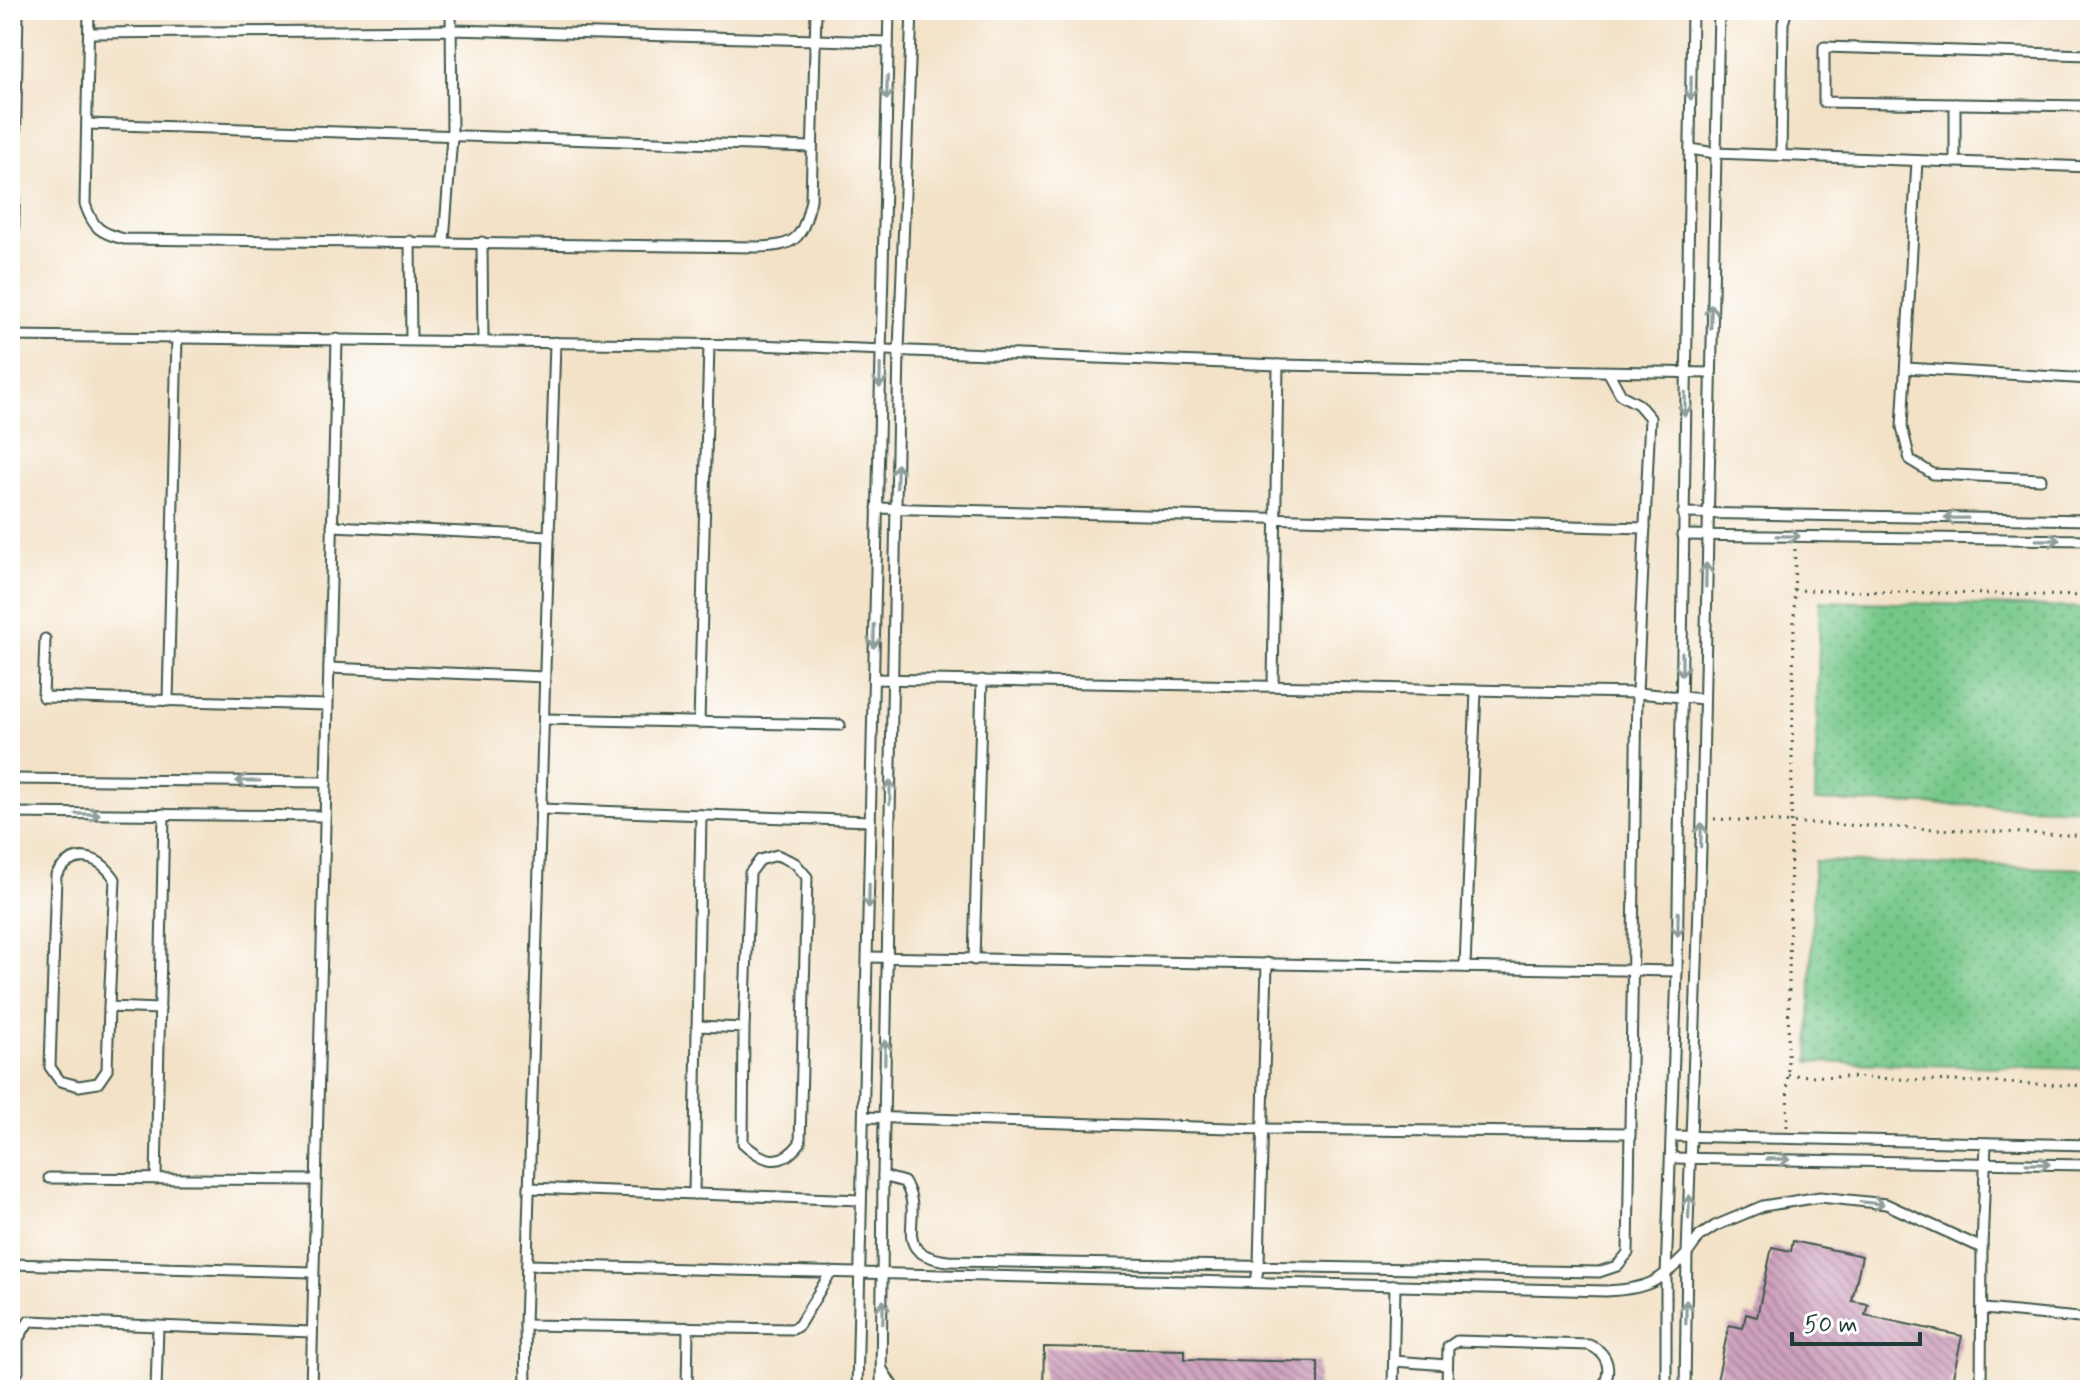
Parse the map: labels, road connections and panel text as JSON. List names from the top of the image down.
{
  "scale_bar": "50 m"
}
